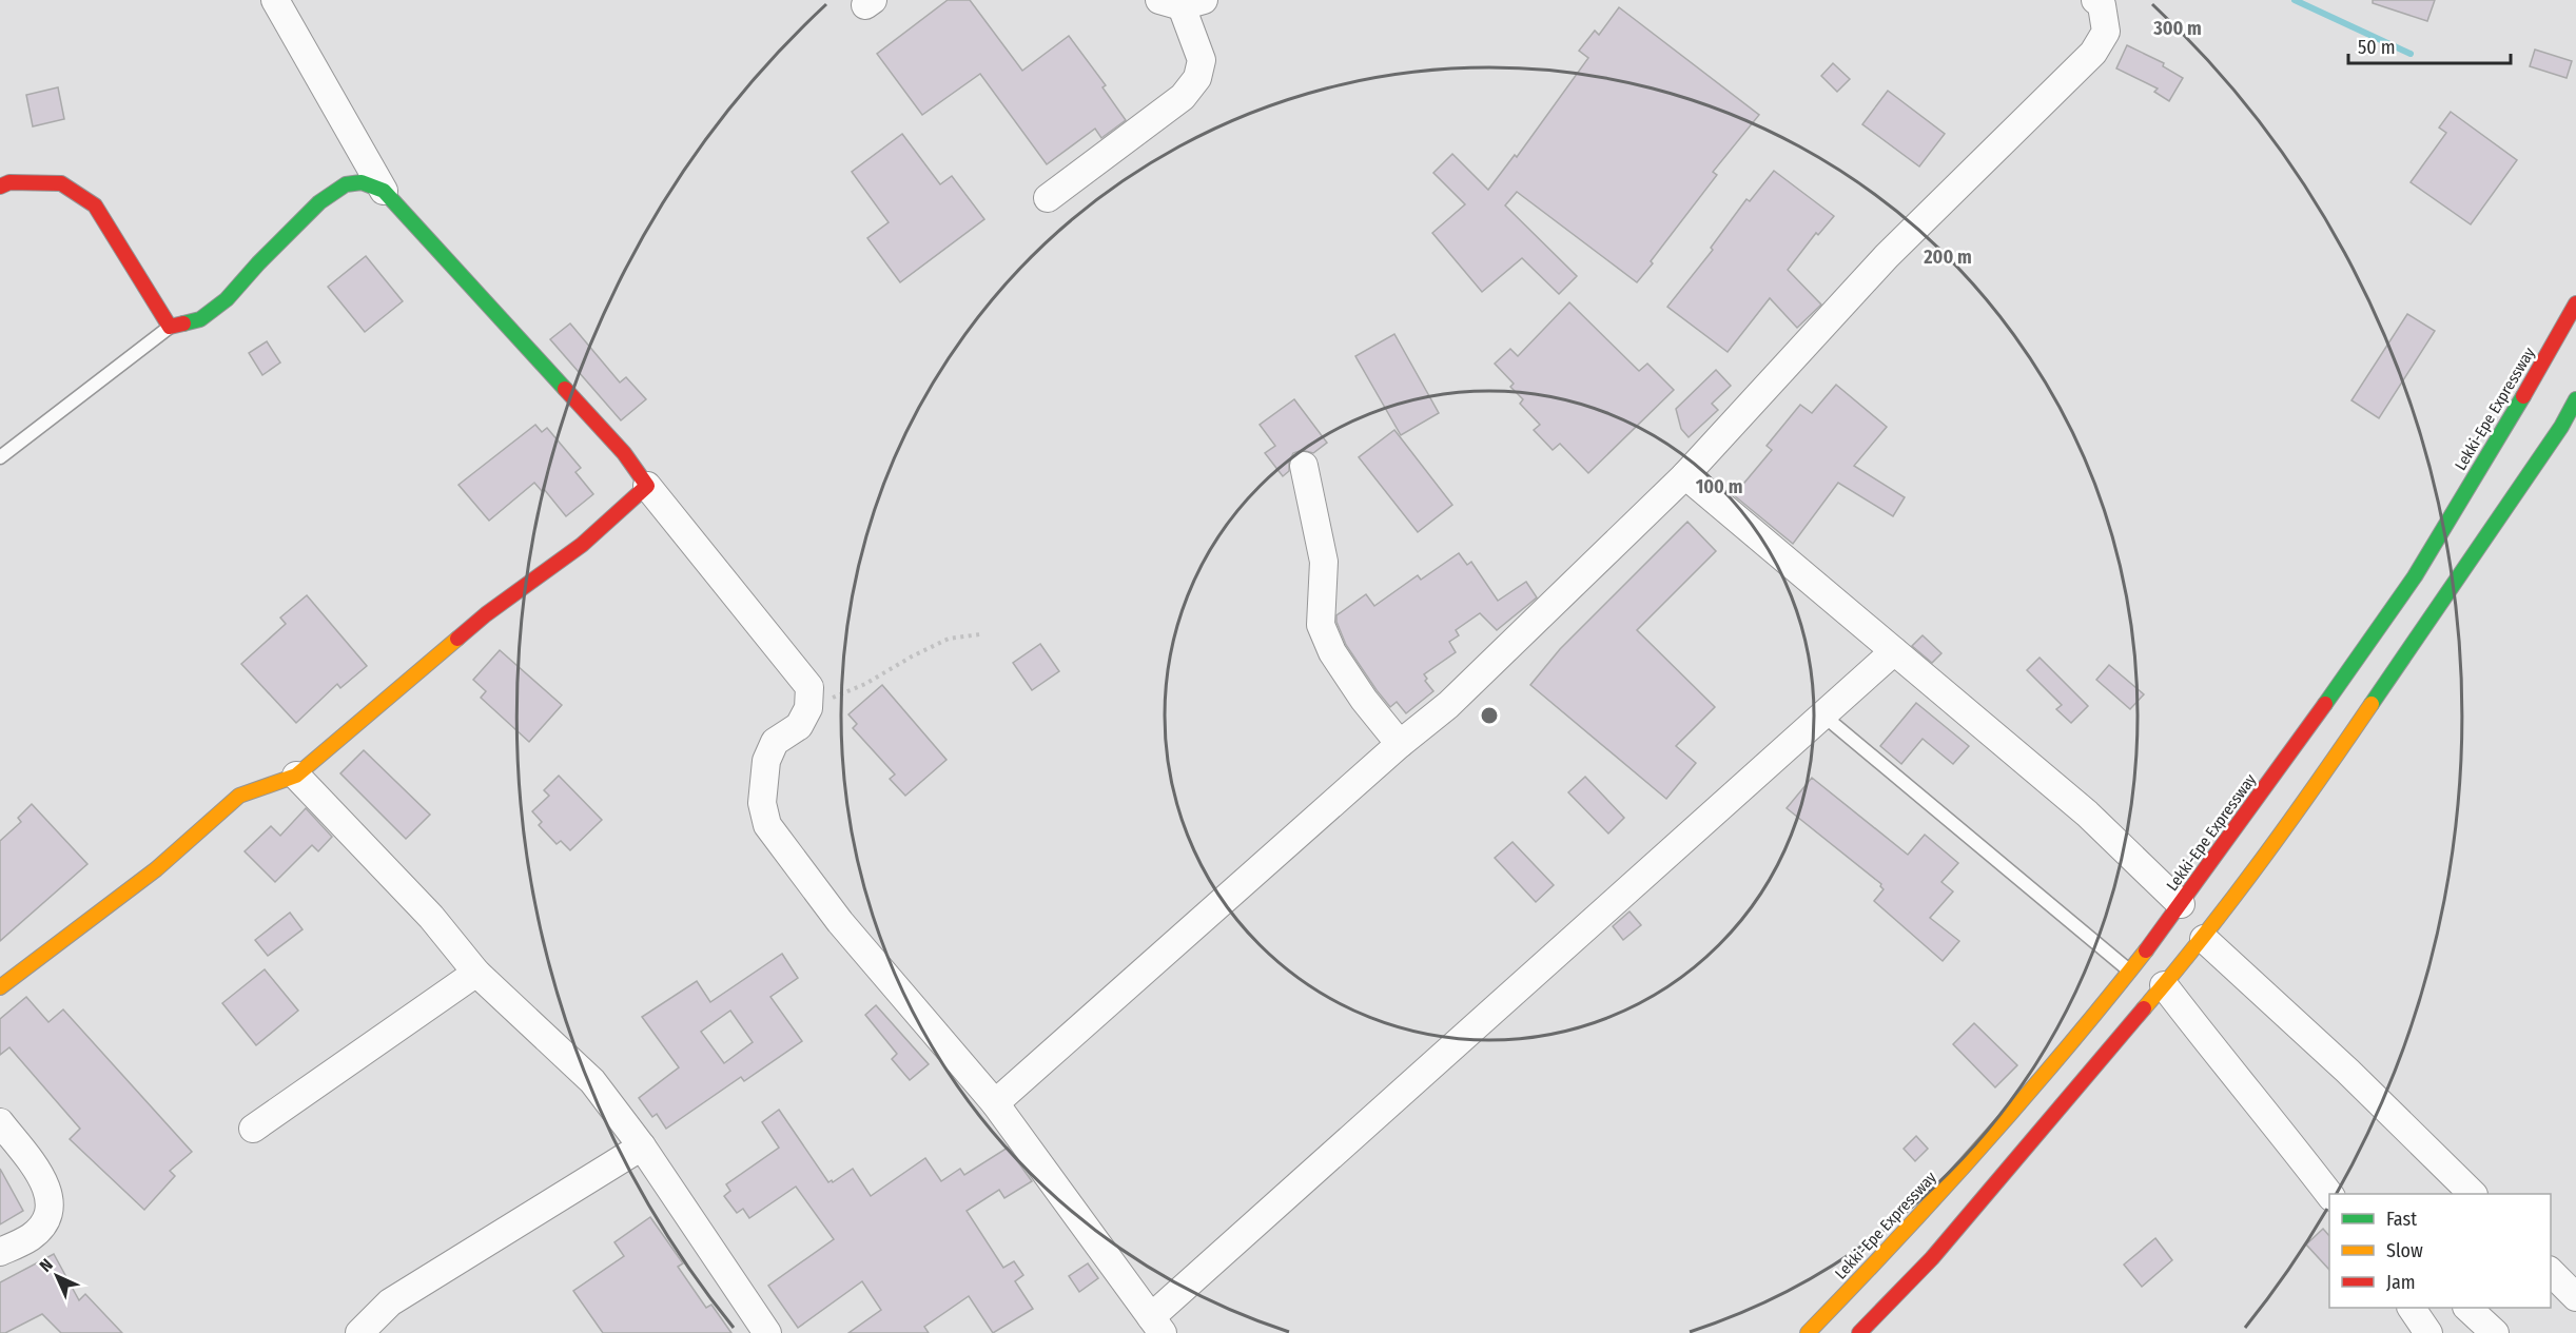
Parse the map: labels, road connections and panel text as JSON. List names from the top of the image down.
{
  "streets": {
    "main road": ["Lekki-Epe Expressway"]
  },
  "legend": ["Fast", "Slow", "Jam"],
  "scale_bar": "50 m",
  "north": "top left",
  "rings": ["300 m", "200 m", "100 m"]
}
